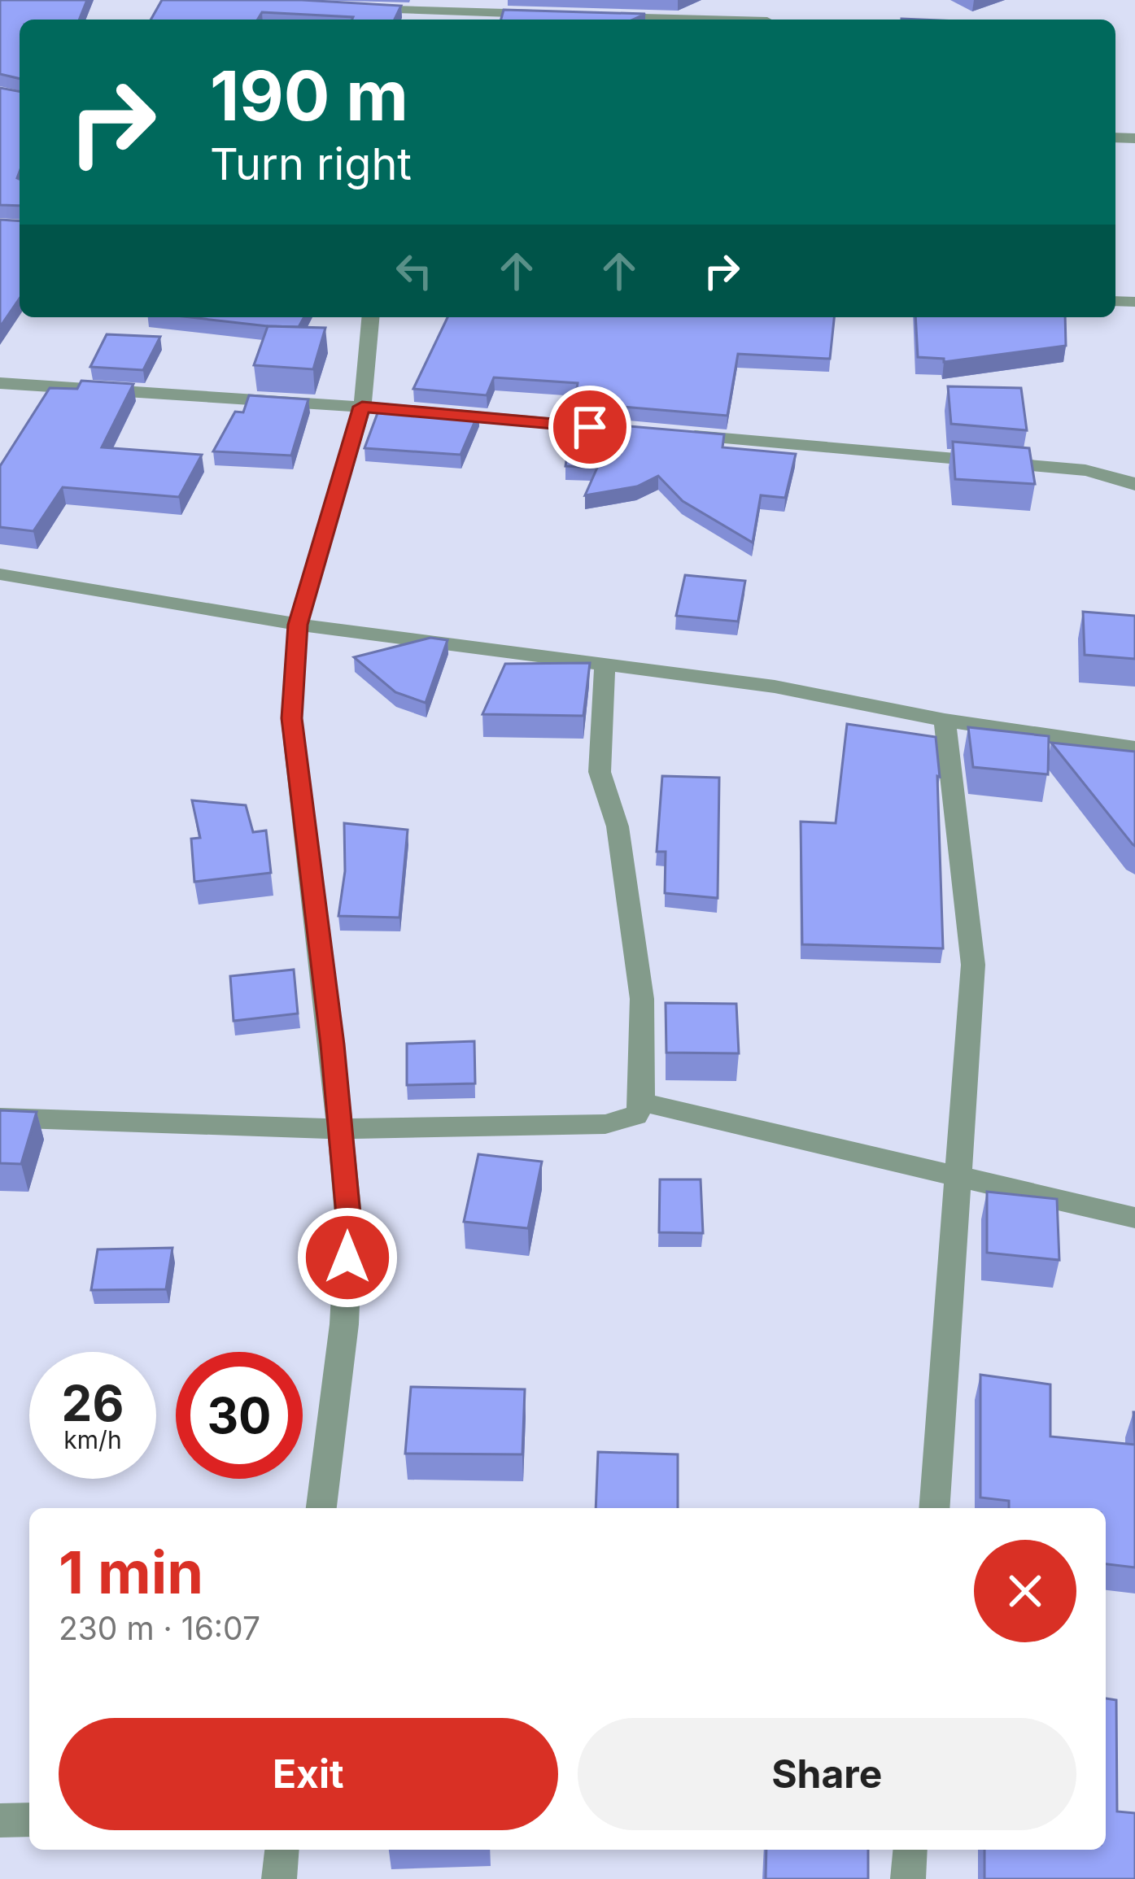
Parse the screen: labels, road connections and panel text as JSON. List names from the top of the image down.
{
  "page": {
    "turn": ["190 m", "Turn right"],
    "speed": "26 km/h",
    "limit": "30",
    "heading": ["1 min", "230 m · 16:07"],
    "buttons": ["Exit", "Share"]
  }
}
